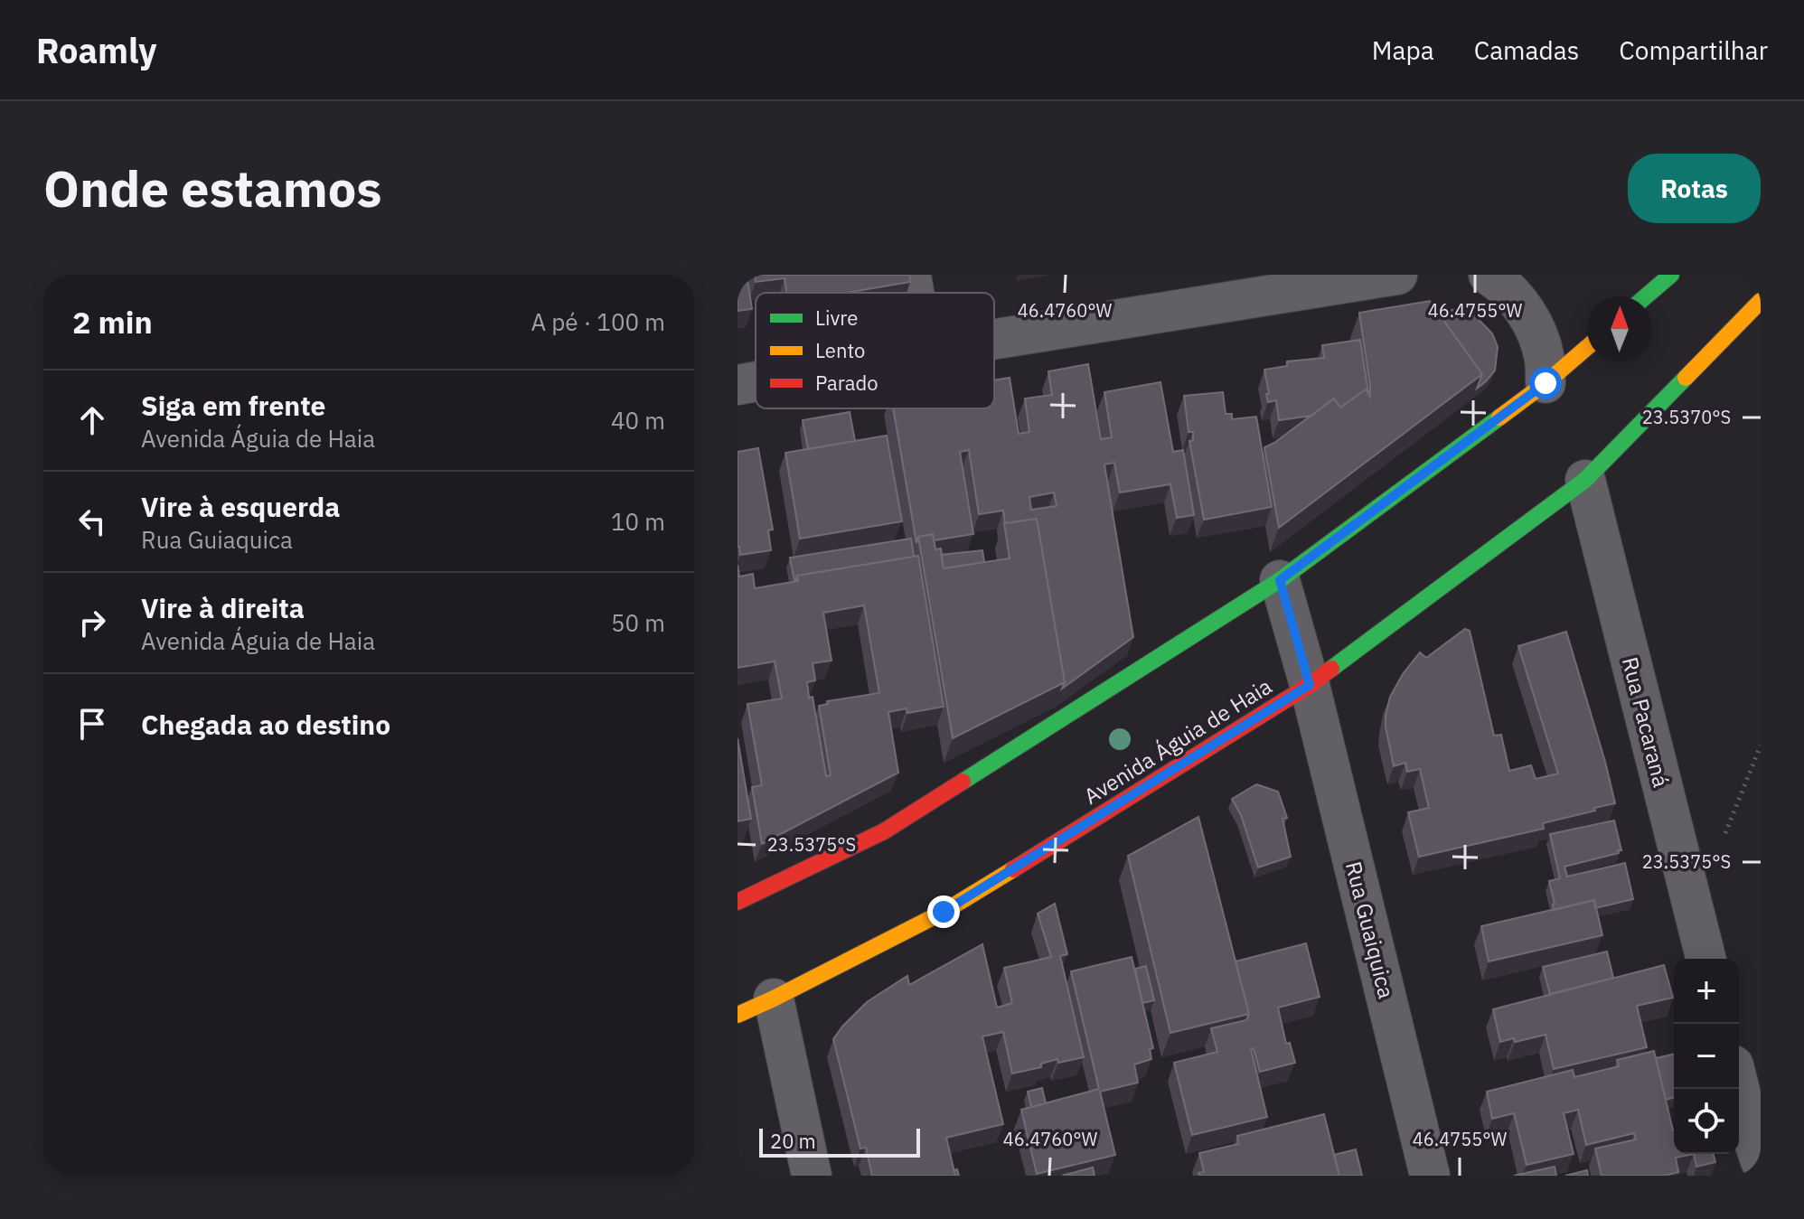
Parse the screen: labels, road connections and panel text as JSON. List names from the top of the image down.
{
  "streets": {
    "main road": ["Avenida Águia de Haia"],
    "street": ["Rua Pacaraná", "Rua Guaiquica"]
  },
  "crossings": [
    ["Rua Pacaraná", "Avenida Águia de Haia"],
    ["Avenida Águia de Haia", "Rua Guaiquica"]
  ],
  "legend": ["Livre", "Lento", "Parado"],
  "scale_bar": "20 m",
  "north": "top",
  "page": {
    "header": "Roamly",
    "nav": ["Mapa", "Camadas", "Compartilhar"],
    "buttons": "Rotas",
    "title": "Onde estamos",
    "heading": ["2 min", "A pé · 100 m"],
    "list": [
      ["Siga em frente", "Avenida Águia de Haia", "40 m"],
      ["Vire à esquerda", "Rua Guiaquica", "10 m"],
      ["Vire à direita", "Avenida Águia de Haia", "50 m"],
      "Chegada ao destino"
    ],
    "map_buttons": ["+", "−"],
    "scale": "20 m"
  },
  "coordinates": [
    "46.4760°W",
    "46.4755°W",
    "23.5370°S",
    "23.5375°S"
  ]
}
